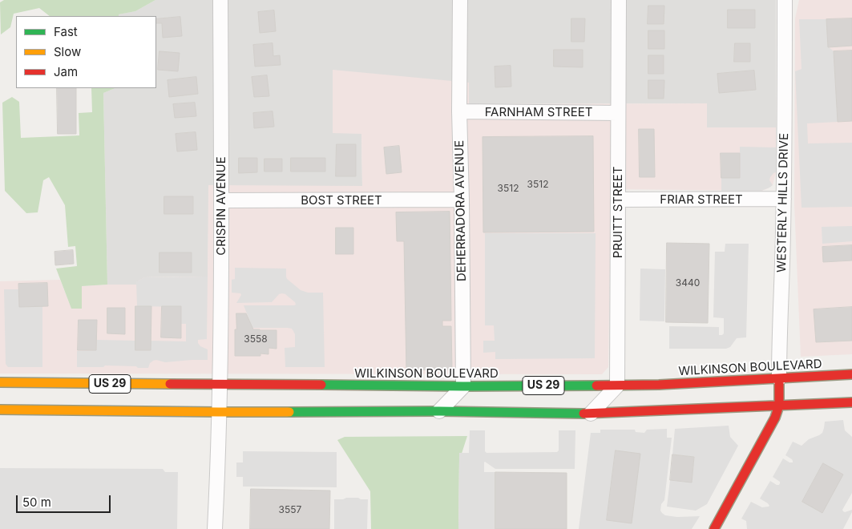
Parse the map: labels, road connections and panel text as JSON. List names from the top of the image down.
{
  "streets": {
    "main road": ["WESTERLY HILLS DRIVE", "WILKINSON BOULEVARD", "US 29"],
    "street": [
      "FARNHAM STREET",
      "FRIAR STREET",
      "BOST STREET",
      "CRISPIN AVENUE",
      "DEHERRADORA AVENUE",
      "PRUITT STREET"
    ]
  },
  "crossings": [
    ["FARNHAM STREET", "DEHERRADORA AVENUE"],
    ["FARNHAM STREET", "PRUITT STREET"],
    ["FRIAR STREET", "WESTERLY HILLS DRIVE"],
    ["FRIAR STREET", "PRUITT STREET"],
    ["BOST STREET", "CRISPIN AVENUE"],
    ["BOST STREET", "DEHERRADORA AVENUE"],
    ["WESTERLY HILLS DRIVE", "WILKINSON BOULEVARD"],
    ["WESTERLY HILLS DRIVE", "US 29"],
    ["CRISPIN AVENUE", "WILKINSON BOULEVARD"],
    ["CRISPIN AVENUE", "US 29"],
    ["DEHERRADORA AVENUE", "WILKINSON BOULEVARD"],
    ["PRUITT STREET", "WILKINSON BOULEVARD"]
  ],
  "house_numbers": [
    "3512",
    "3512",
    "3440",
    "3558",
    "3557"
  ],
  "legend": ["Fast", "Slow", "Jam"],
  "scale_bar": "50 m"
}
